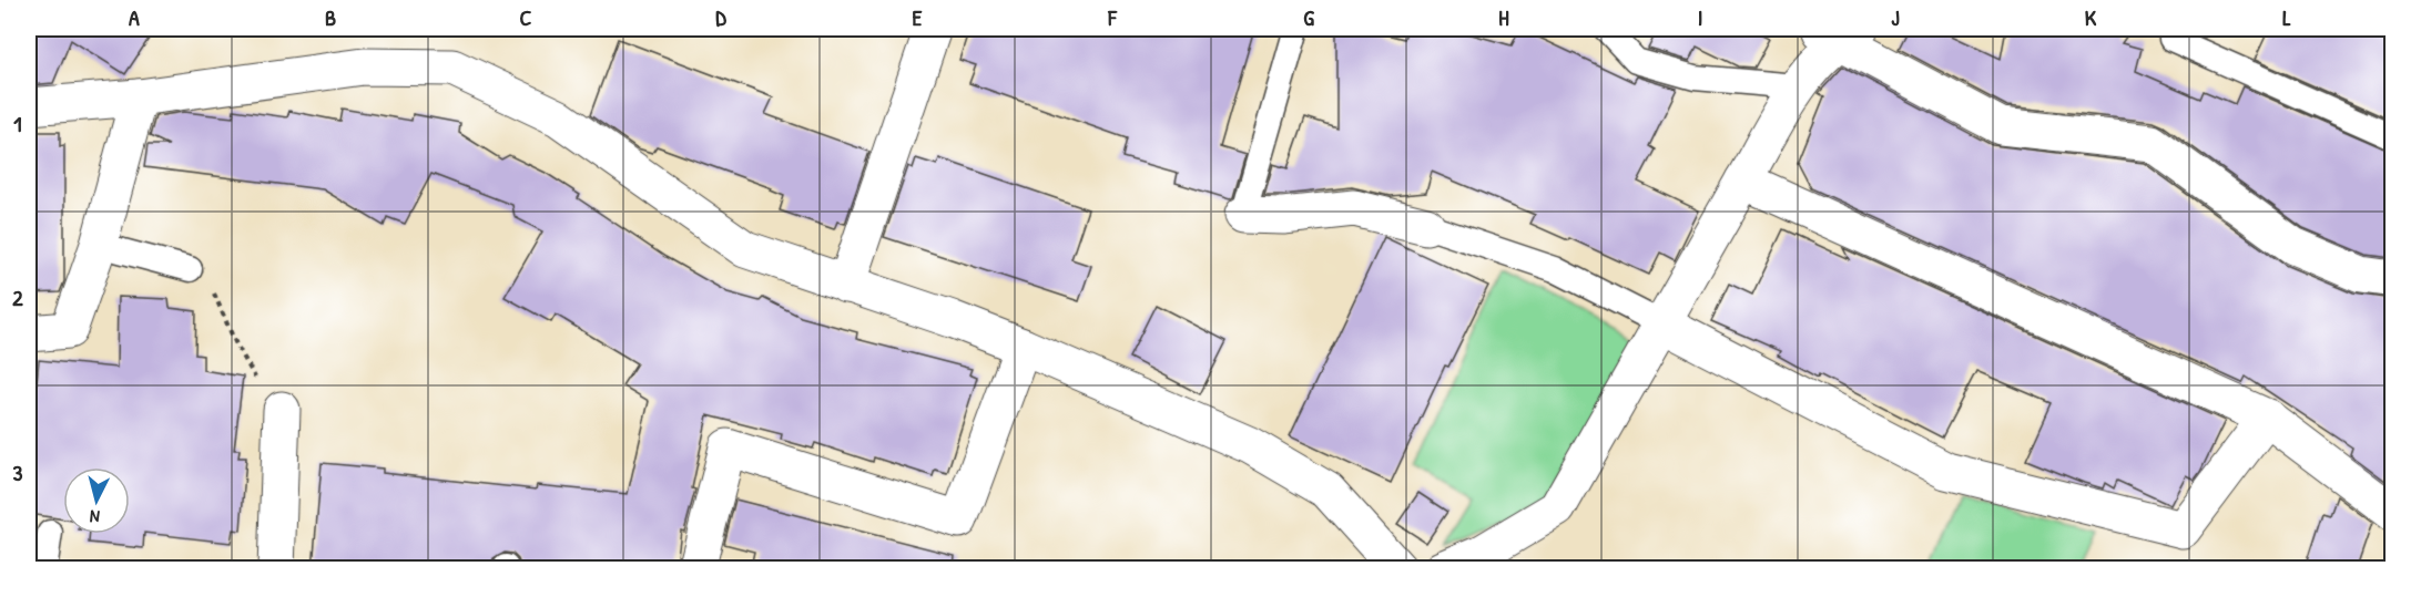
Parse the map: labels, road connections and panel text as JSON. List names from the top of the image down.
{
  "north": "bottom",
  "grid": {
    "columns": [
      "A",
      "B",
      "C",
      "D",
      "E",
      "F",
      "G",
      "H",
      "I",
      "J",
      "K",
      "L"
    ],
    "rows": ["1", "2", "3"]
  }
}
